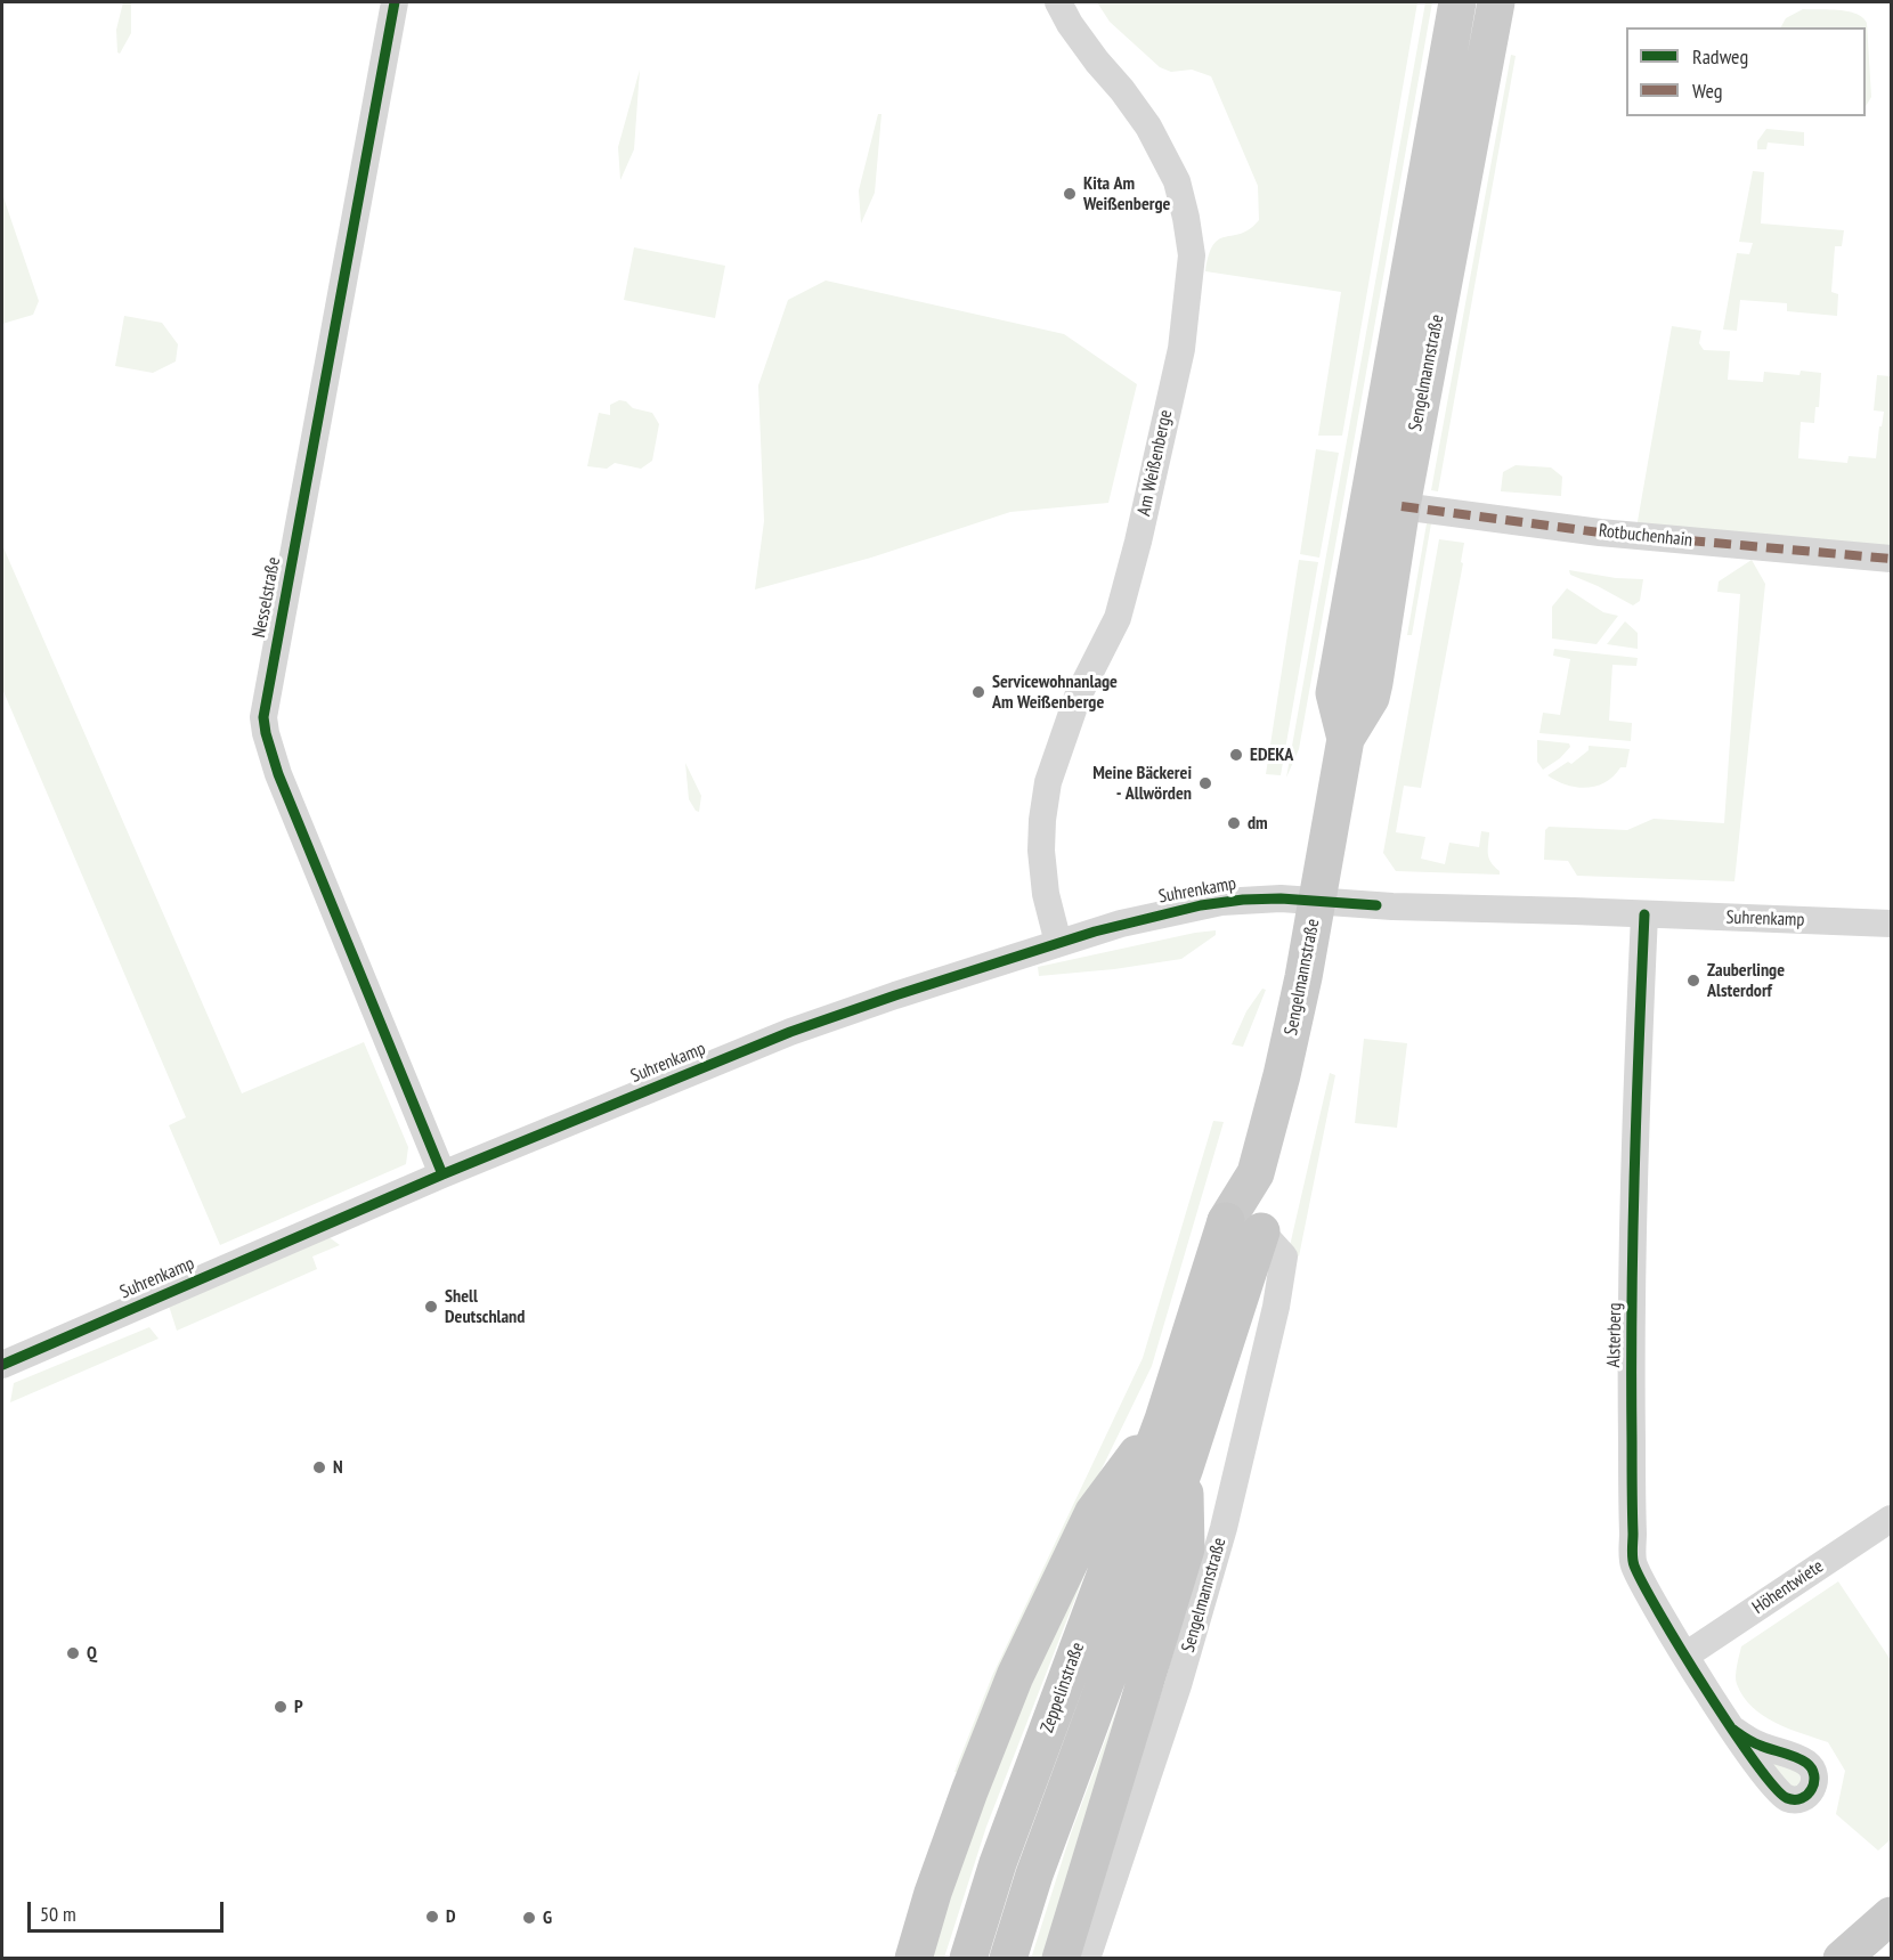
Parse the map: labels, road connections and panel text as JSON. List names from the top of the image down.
{
  "streets": {
    "highway": ["Sengelmannstraße", "Zeppelinstraße"],
    "street": [
      "Am Weißenberge",
      "Rotbuchenhain",
      "Nesselstraße",
      "Suhrenkamp",
      "Alsterberg",
      "Höhentwiete"
    ]
  },
  "crossings": [
    ["Sengelmannstraße", "Rotbuchenhain"],
    ["Sengelmannstraße", "Suhrenkamp"],
    ["Sengelmannstraße", "Zeppelinstraße"],
    ["Am Weißenberge", "Suhrenkamp"],
    ["Nesselstraße", "Suhrenkamp"],
    ["Suhrenkamp", "Alsterberg"],
    ["Alsterberg", "Höhentwiete"]
  ],
  "places": [
    "Kita Am Weißenberge",
    "Servicewohnanlage Am Weißenberge",
    "EDEKA",
    "Meine Bäckerei - Allwörden",
    "dm",
    "Zauberlinge Alsterdorf",
    "Shell Deutschland",
    "N",
    "Q",
    "P",
    "D",
    "G"
  ],
  "legend": ["Radweg", "Weg"],
  "scale_bar": "50 m"
}
